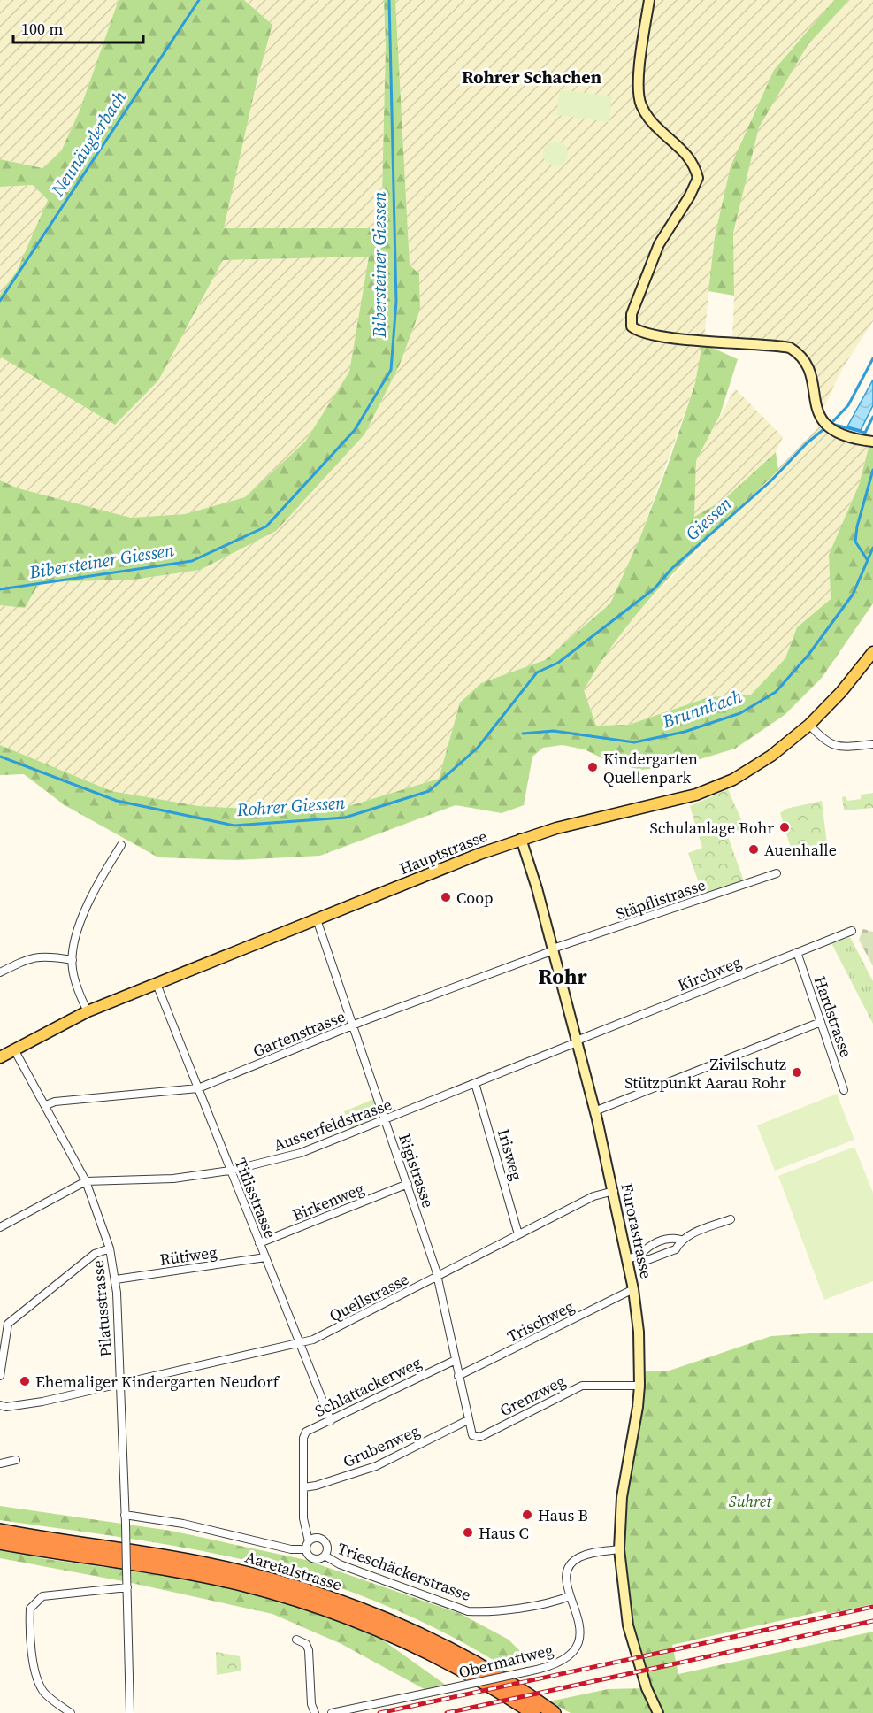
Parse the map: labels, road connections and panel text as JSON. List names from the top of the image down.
{
  "streets": {
    "highway": ["Aaretalstrasse"],
    "main road": ["Hauptstrasse", "Furorastrasse"],
    "street": [
      "Stäpflistrasse",
      "Kirchweg",
      "Hardstrasse",
      "Gartenstrasse",
      "Ausserfeldstrasse",
      "Irisweg",
      "Rigistrasse",
      "Titlisstrasse",
      "Birkenweg",
      "Rütiweg",
      "Quellstrasse",
      "Pilatusstrasse",
      "Trischweg",
      "Schlattackerweg",
      "Grenzweg",
      "Grubenweg",
      "Trieschäckerstrasse",
      "Obermattweg"
    ]
  },
  "crossings": [
    ["Hauptstrasse", "Rigistrasse"],
    ["Hauptstrasse", "Titlisstrasse"],
    ["Hauptstrasse", "Furorastrasse"],
    ["Hauptstrasse", "Pilatusstrasse"],
    ["Stäpflistrasse", "Gartenstrasse"],
    ["Stäpflistrasse", "Furorastrasse"],
    ["Kirchweg", "Hardstrasse"],
    ["Kirchweg", "Ausserfeldstrasse"],
    ["Kirchweg", "Furorastrasse"],
    ["Gartenstrasse", "Rigistrasse"],
    ["Gartenstrasse", "Titlisstrasse"],
    ["Gartenstrasse", "Furorastrasse"],
    ["Gartenstrasse", "Pilatusstrasse"],
    ["Ausserfeldstrasse", "Irisweg"],
    ["Ausserfeldstrasse", "Rigistrasse"],
    ["Ausserfeldstrasse", "Titlisstrasse"],
    ["Ausserfeldstrasse", "Furorastrasse"],
    ["Ausserfeldstrasse", "Pilatusstrasse"],
    ["Irisweg", "Quellstrasse"],
    ["Rigistrasse", "Birkenweg"],
    ["Rigistrasse", "Quellstrasse"],
    ["Rigistrasse", "Trischweg"],
    ["Rigistrasse", "Schlattackerweg"],
    ["Rigistrasse", "Grenzweg"],
    ["Rigistrasse", "Grubenweg"],
    ["Titlisstrasse", "Birkenweg"],
    ["Titlisstrasse", "Rütiweg"],
    ["Titlisstrasse", "Quellstrasse"],
    ["Titlisstrasse", "Schlattackerweg"],
    ["Furorastrasse", "Quellstrasse"],
    ["Furorastrasse", "Trischweg"],
    ["Furorastrasse", "Grenzweg"],
    ["Furorastrasse", "Obermattweg"],
    ["Rütiweg", "Pilatusstrasse"],
    ["Quellstrasse", "Pilatusstrasse"],
    ["Pilatusstrasse", "Trieschäckerstrasse"],
    ["Schlattackerweg", "Grubenweg"],
    ["Schlattackerweg", "Trieschäckerstrasse"],
    ["Trieschäckerstrasse", "Obermattweg"]
  ],
  "districts": ["Rohrer Schachen", "Rohr"],
  "water": [
    "Neunäuglerbach",
    "Bibersteiner Giessen",
    "Giessen",
    "Brunnbach",
    "Rohrer Giessen"
  ],
  "parks": ["Suhret"],
  "places": [
    "Kindergarten Quellenpark",
    "Schulanlage Rohr",
    "Auenhalle",
    "Coop",
    "Zivilschutz Stützpunkt Aarau Rohr",
    "Ehemaliger Kindergarten Neudorf",
    "Haus B",
    "Haus C"
  ],
  "scale_bar": "100 m"
}
